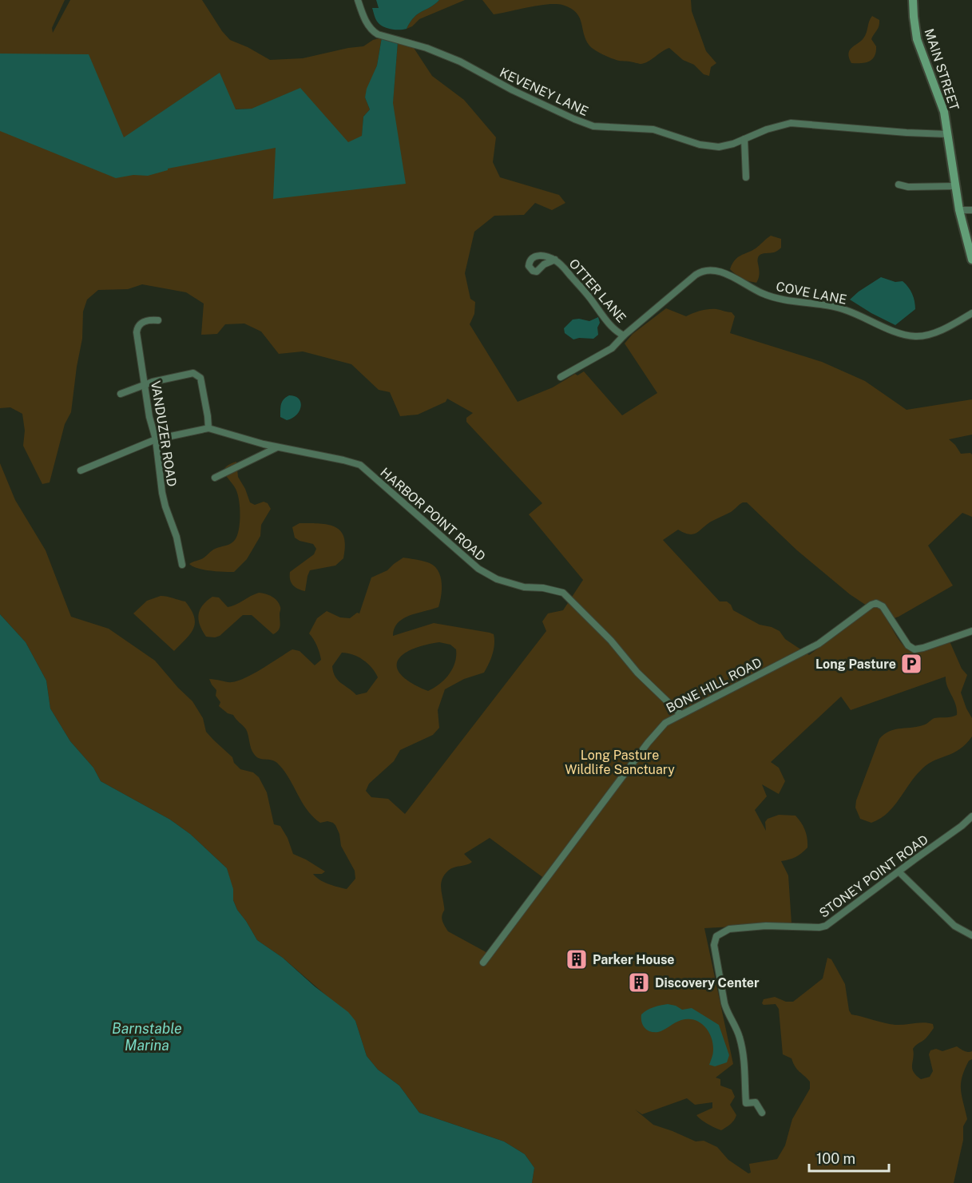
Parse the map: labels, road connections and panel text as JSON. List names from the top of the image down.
{
  "streets": {
    "main road": ["MAIN STREET"],
    "street": [
      "KEVENEY LANE",
      "OTTER LANE",
      "COVE LANE",
      "VANDUZER ROAD",
      "HARBOR POINT ROAD",
      "BONE HILL ROAD",
      "STONEY POINT ROAD"
    ]
  },
  "crossings": [
    ["MAIN STREET", "KEVENEY LANE"],
    ["OTTER LANE", "COVE LANE"],
    ["HARBOR POINT ROAD", "BONE HILL ROAD"]
  ],
  "water": ["Barnstable Marina"],
  "parks": ["Long Pasture Wildlife Sanctuary"],
  "places": {
    "parking": ["Long Pasture"],
    "building": ["Parker House", "Discovery Center"]
  },
  "scale_bar": "100 m"
}
